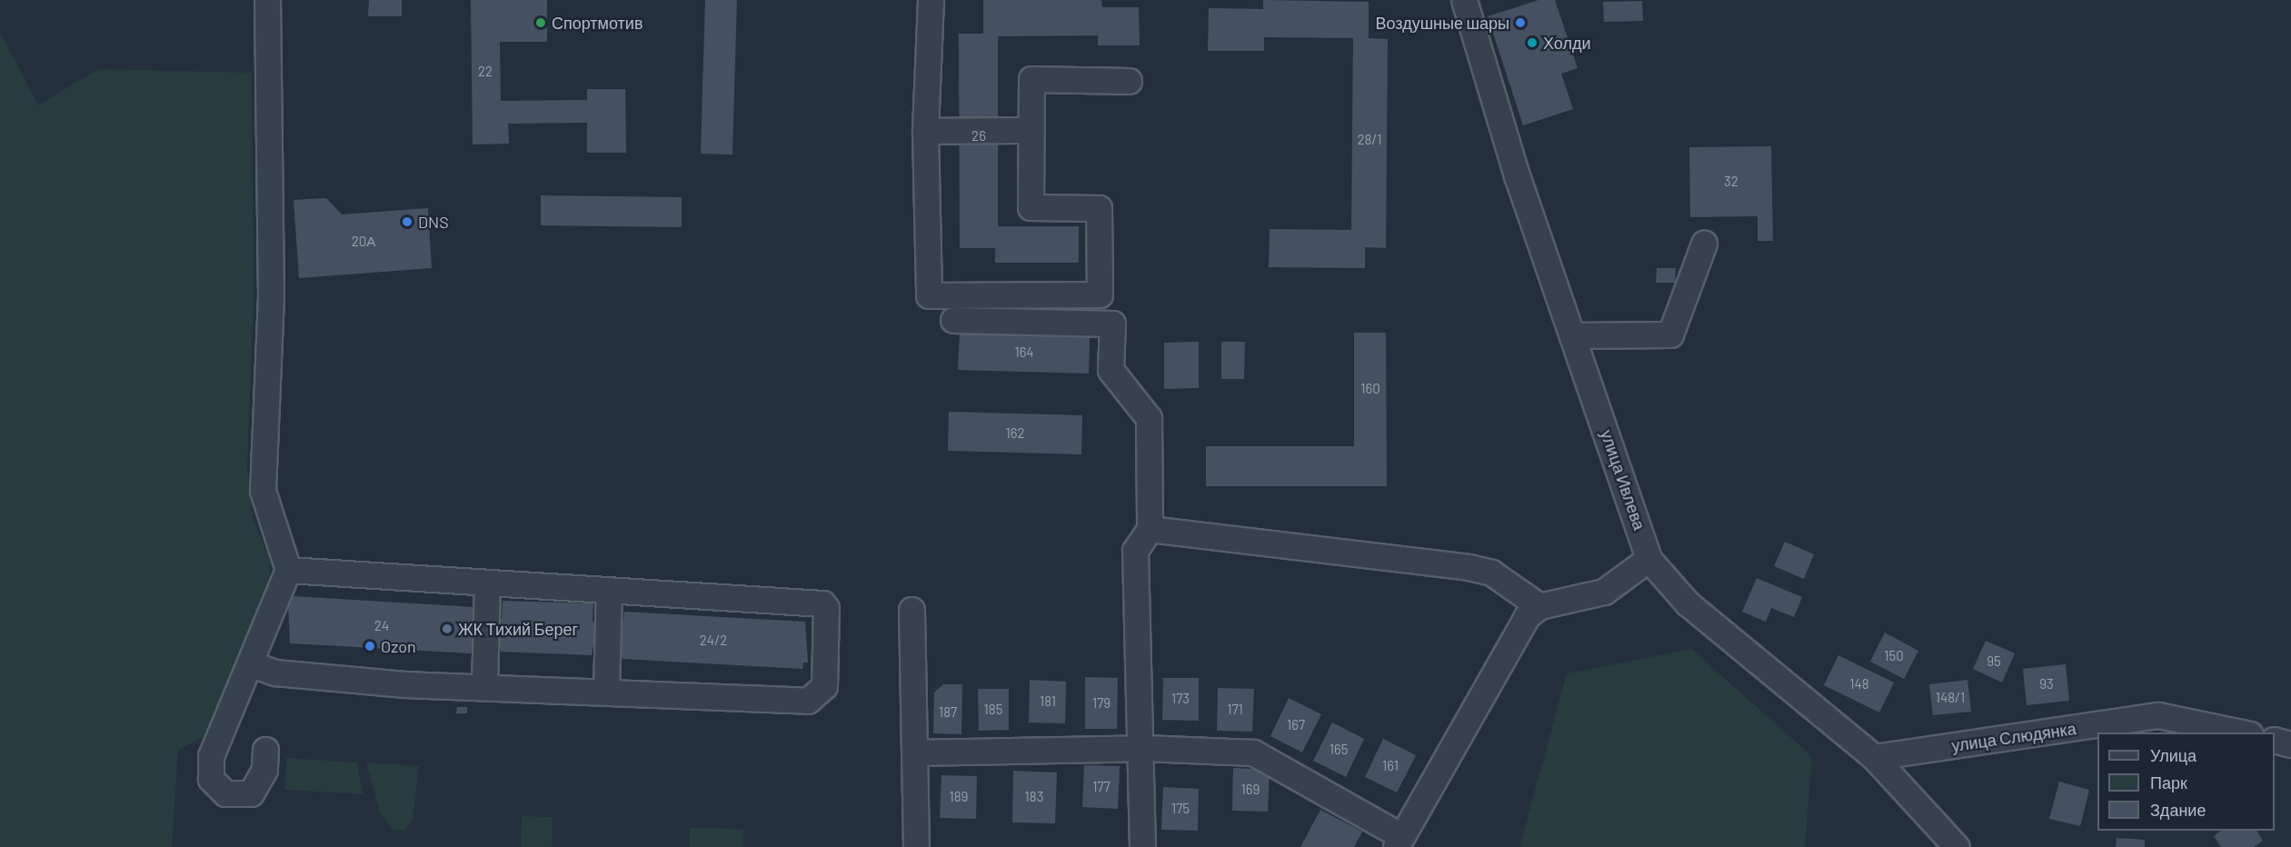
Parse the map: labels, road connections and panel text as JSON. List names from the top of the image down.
{
  "streets": {
    "street": ["улица Ивлева", "улица Слюдянка"]
  },
  "crossings": [
    ["улица Ивлева", "улица Слюдянка"]
  ],
  "places": [
    "Спортмотив",
    "Воздушные шары",
    "Холди",
    "DNS",
    "ЖК Тихий Берег",
    "Ozon"
  ],
  "house_numbers": [
    "22",
    "26",
    "28/1",
    "32",
    "20А",
    "164",
    "160",
    "162",
    "24",
    "24/2",
    "150",
    "95",
    "148",
    "93",
    "148/1",
    "173",
    "181",
    "179",
    "185",
    "171",
    "187",
    "167",
    "165",
    "161",
    "177",
    "169",
    "189",
    "183",
    "175"
  ],
  "legend": ["Улица", "Парк", "Здание"]
}
